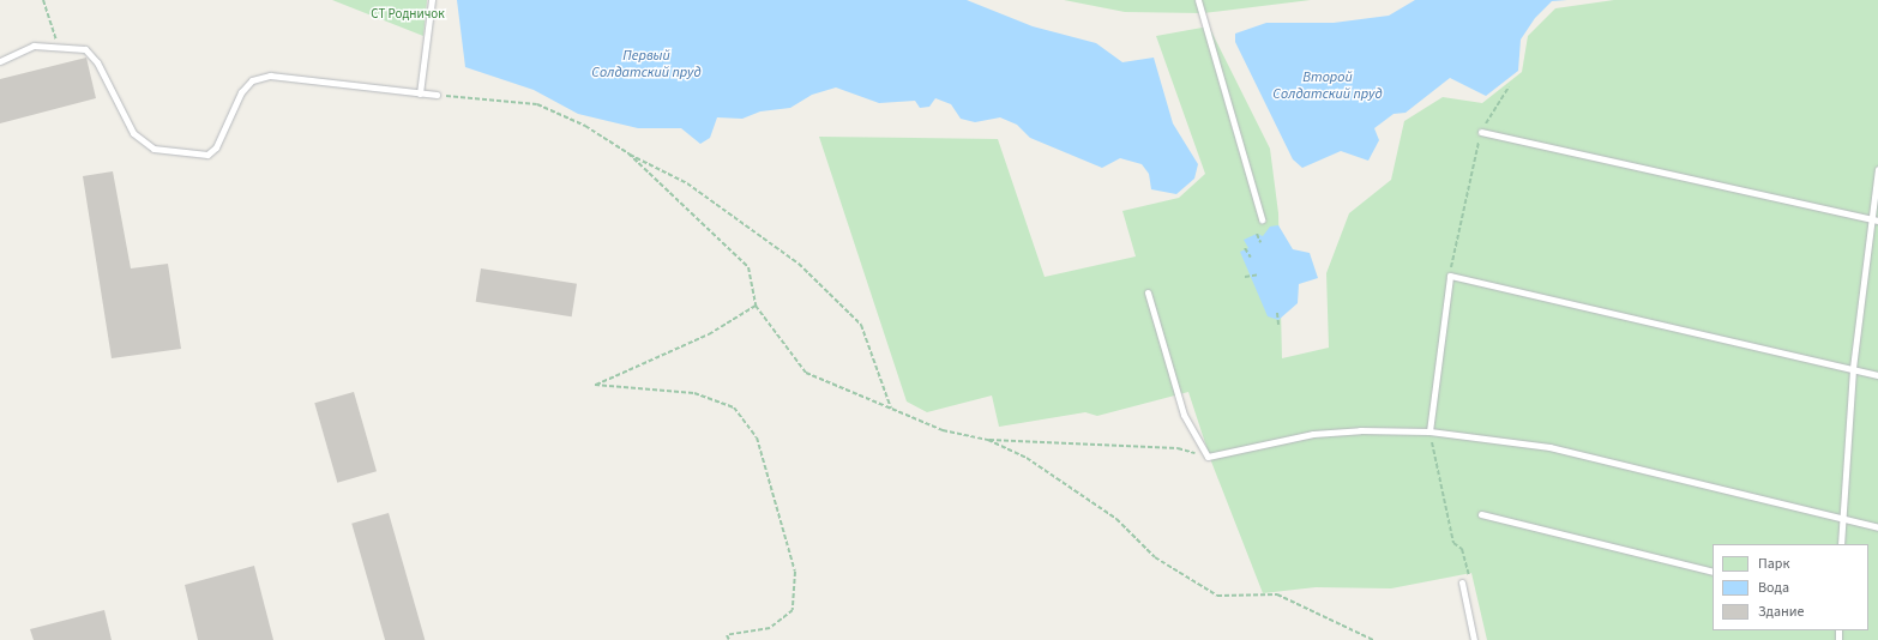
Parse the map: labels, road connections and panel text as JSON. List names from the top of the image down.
{
  "water": ["Первый Солдатский пруд", "Второй Солдатский пруд"],
  "parks": ["СТ Родничок"],
  "legend": ["Парк", "Вода", "Здание"]
}
